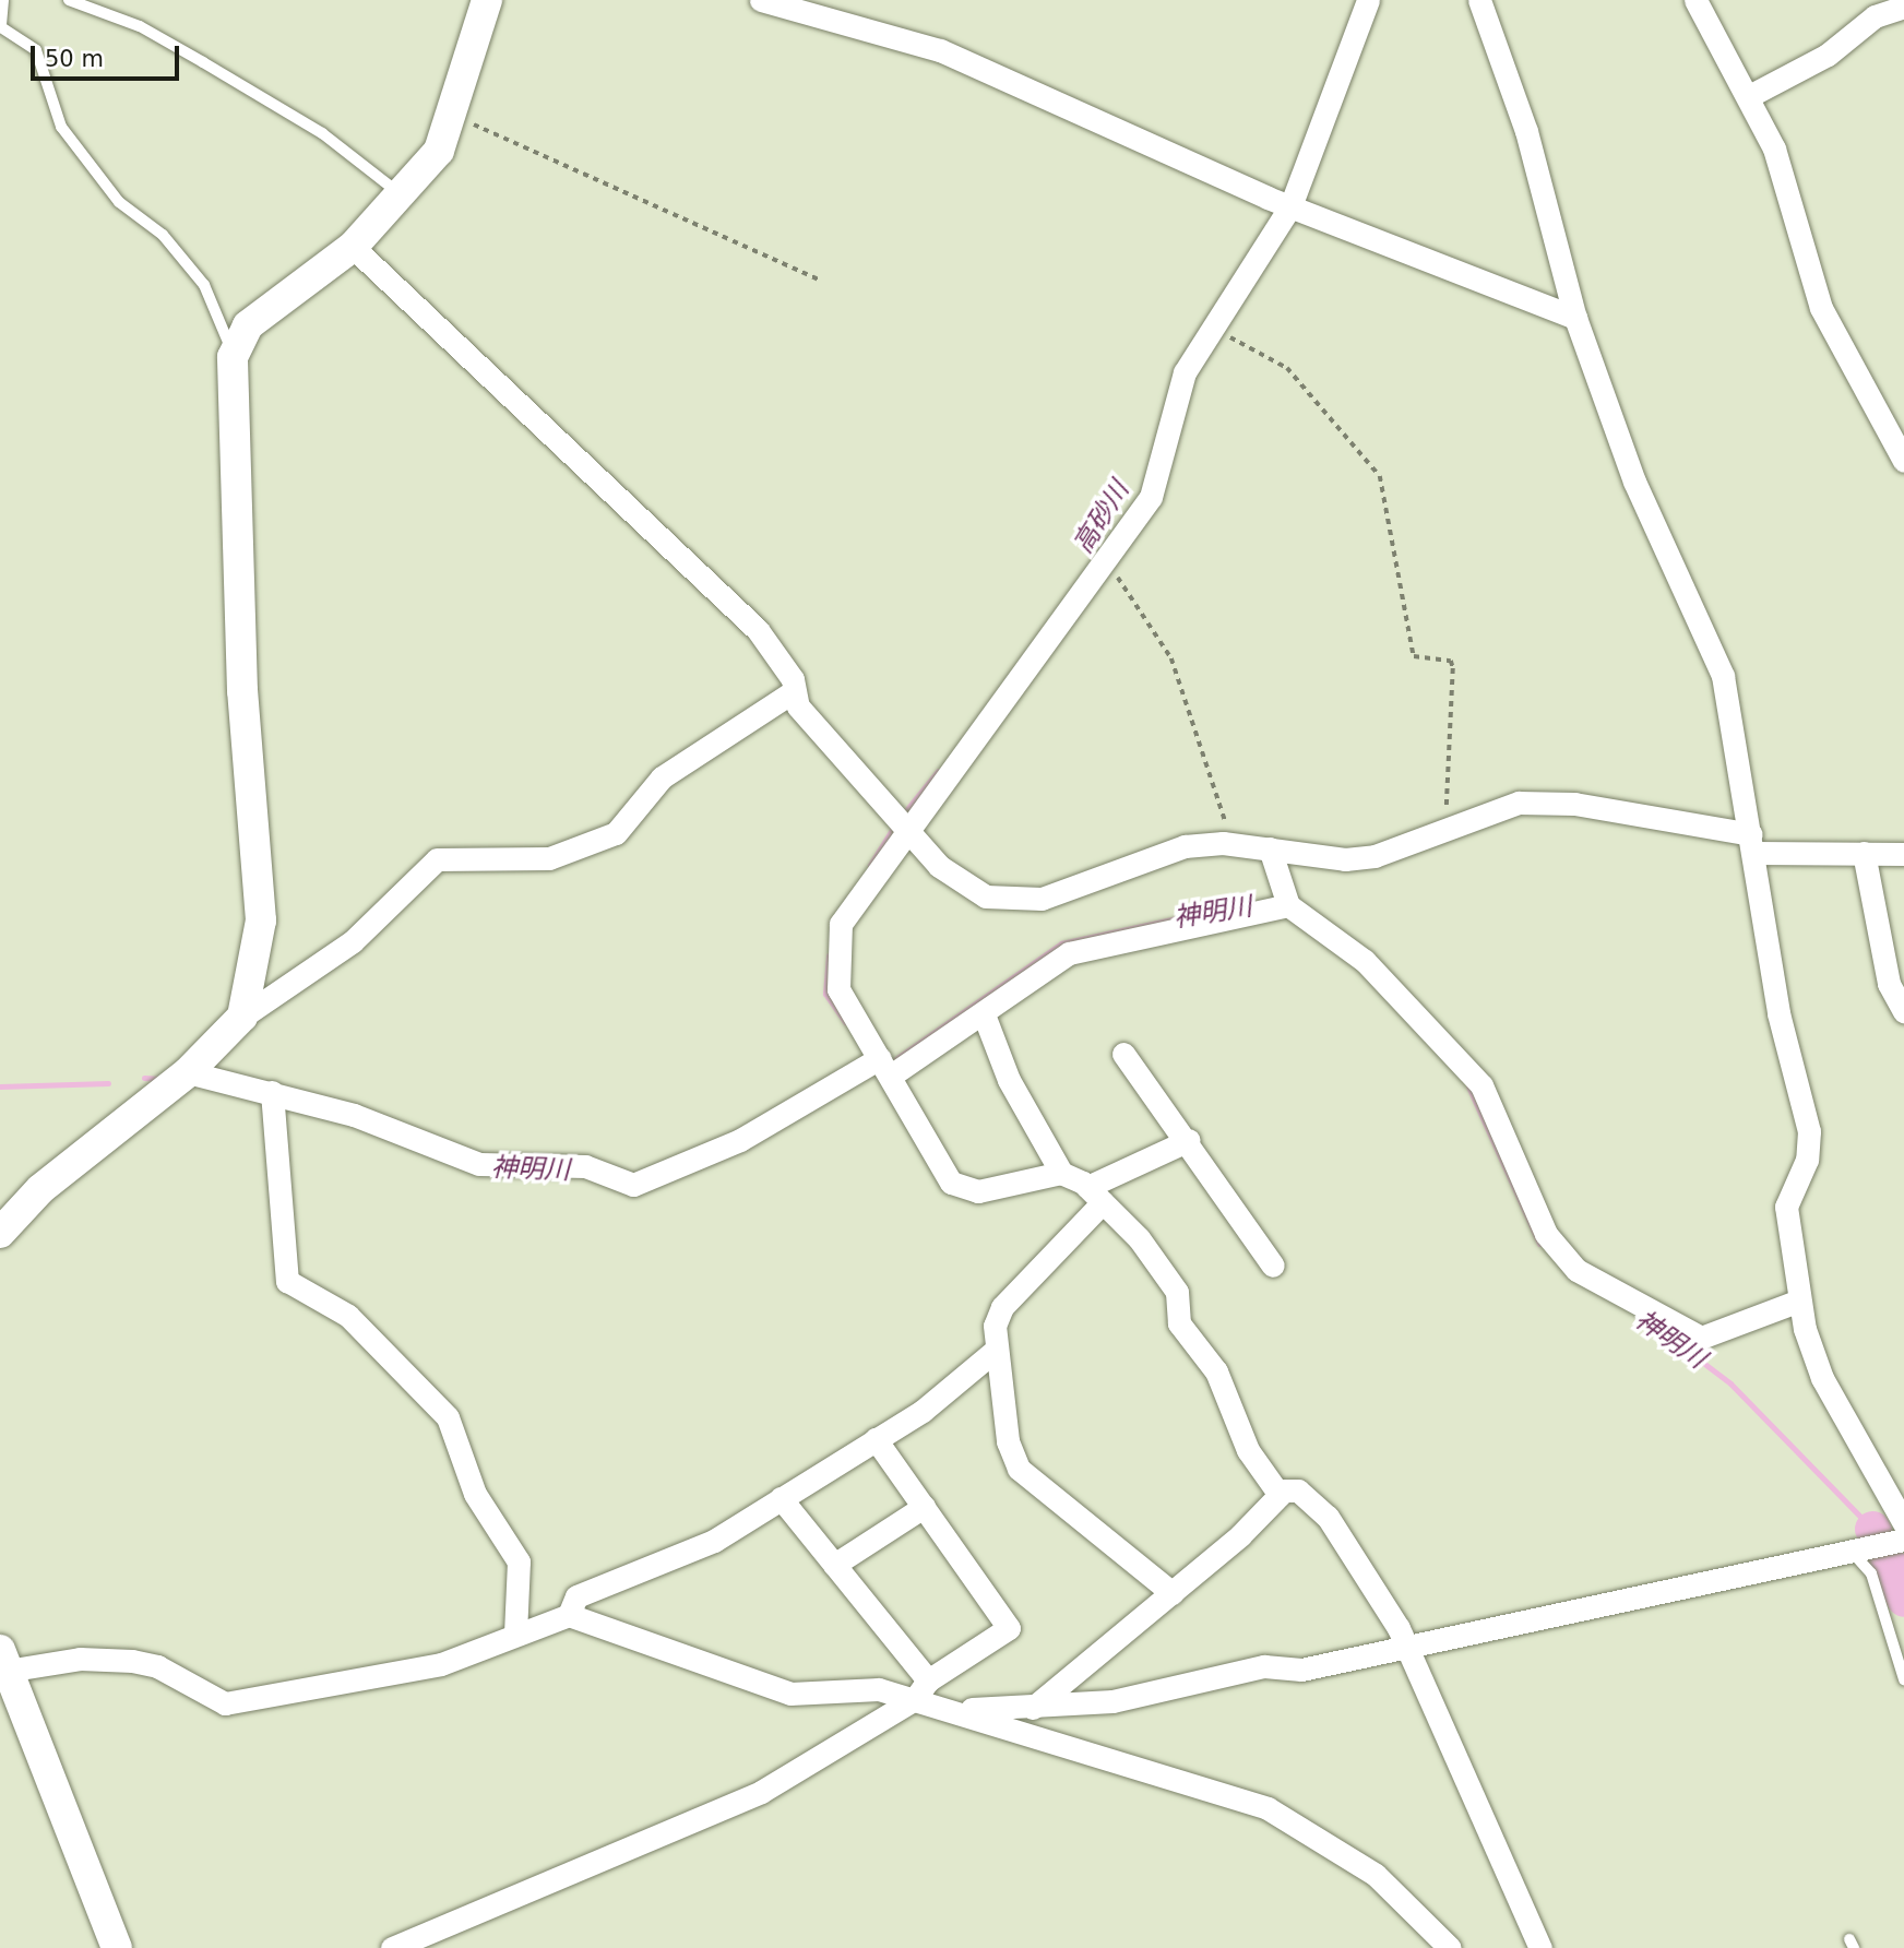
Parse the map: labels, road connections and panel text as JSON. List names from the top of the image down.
{
  "water": ["高砂川", "神明川"],
  "scale_bar": "50 m"
}
